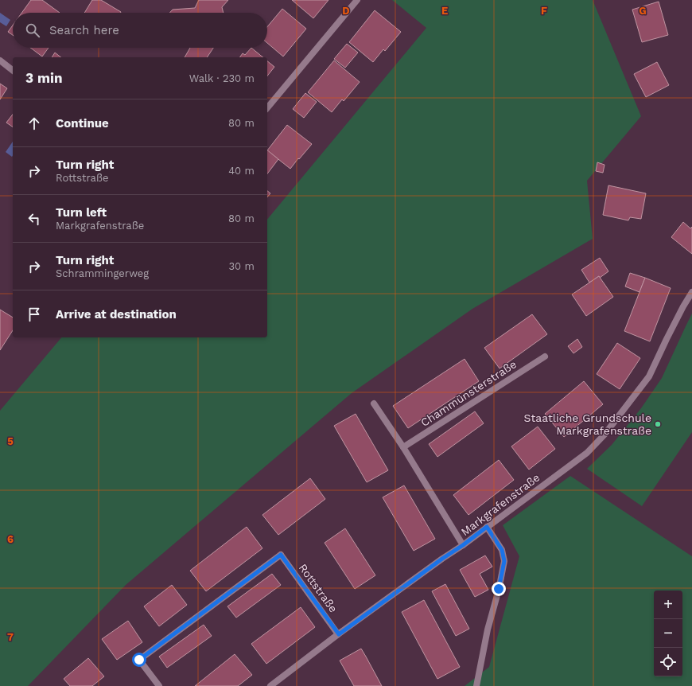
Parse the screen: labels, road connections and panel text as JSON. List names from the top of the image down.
{
  "streets": {
    "street": ["Chammünsterstraße", "Markgrafenstraße", "Rottstraße"]
  },
  "crossings": [
    ["Markgrafenstraße", "Rottstraße"]
  ],
  "places": ["Staatliche Grundschule Markgrafenstraße"],
  "page": {
    "search": "Search here",
    "heading": ["3 min", "Walk · 230 m"],
    "list": [
      ["Continue", "80 m"],
      ["Turn right", "Rottstraße", "40 m"],
      ["Turn left", "Markgrafenstraße", "80 m"],
      ["Turn right", "Schrammingerweg", "30 m"],
      "Arrive at destination"
    ],
    "map_buttons": ["+", "−"]
  },
  "grid": {
    "columns": [
      "D",
      "E",
      "F",
      "G"
    ],
    "rows": ["5", "6", "7"]
  }
}
